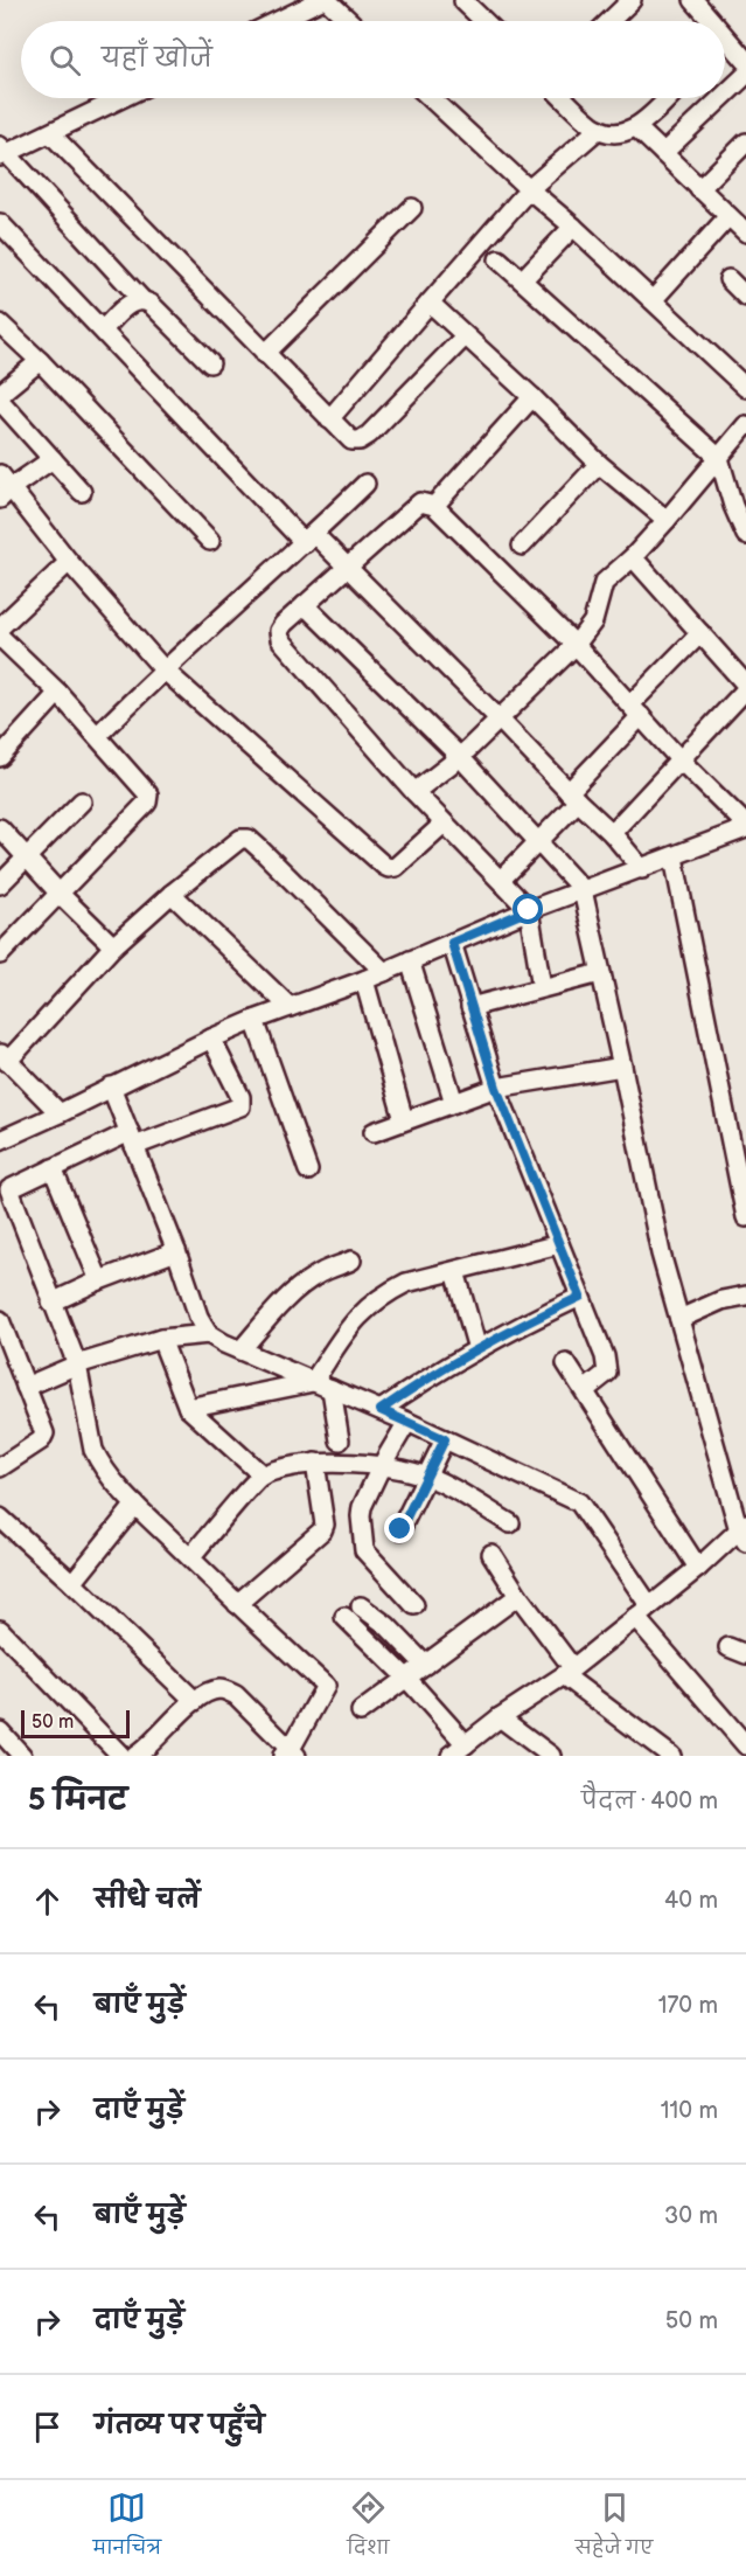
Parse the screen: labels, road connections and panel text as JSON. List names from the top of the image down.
{
  "scale_bar": "50 m",
  "page": {
    "search": "यहाँ खोजें",
    "scale": "50 m",
    "heading": ["5 मिनट", "पैदल · 400 m"],
    "list": [
      ["सीधे चलें", "40 m"],
      ["बाएँ मुड़ें", "170 m"],
      ["दाएँ मुड़ें", "110 m"],
      ["बाएँ मुड़ें", "30 m"],
      ["दाएँ मुड़ें", "50 m"],
      "गंतव्य पर पहुँचे"
    ],
    "nav": ["मानचित्र", "दिशा", "सहेजे गए"]
  }
}
